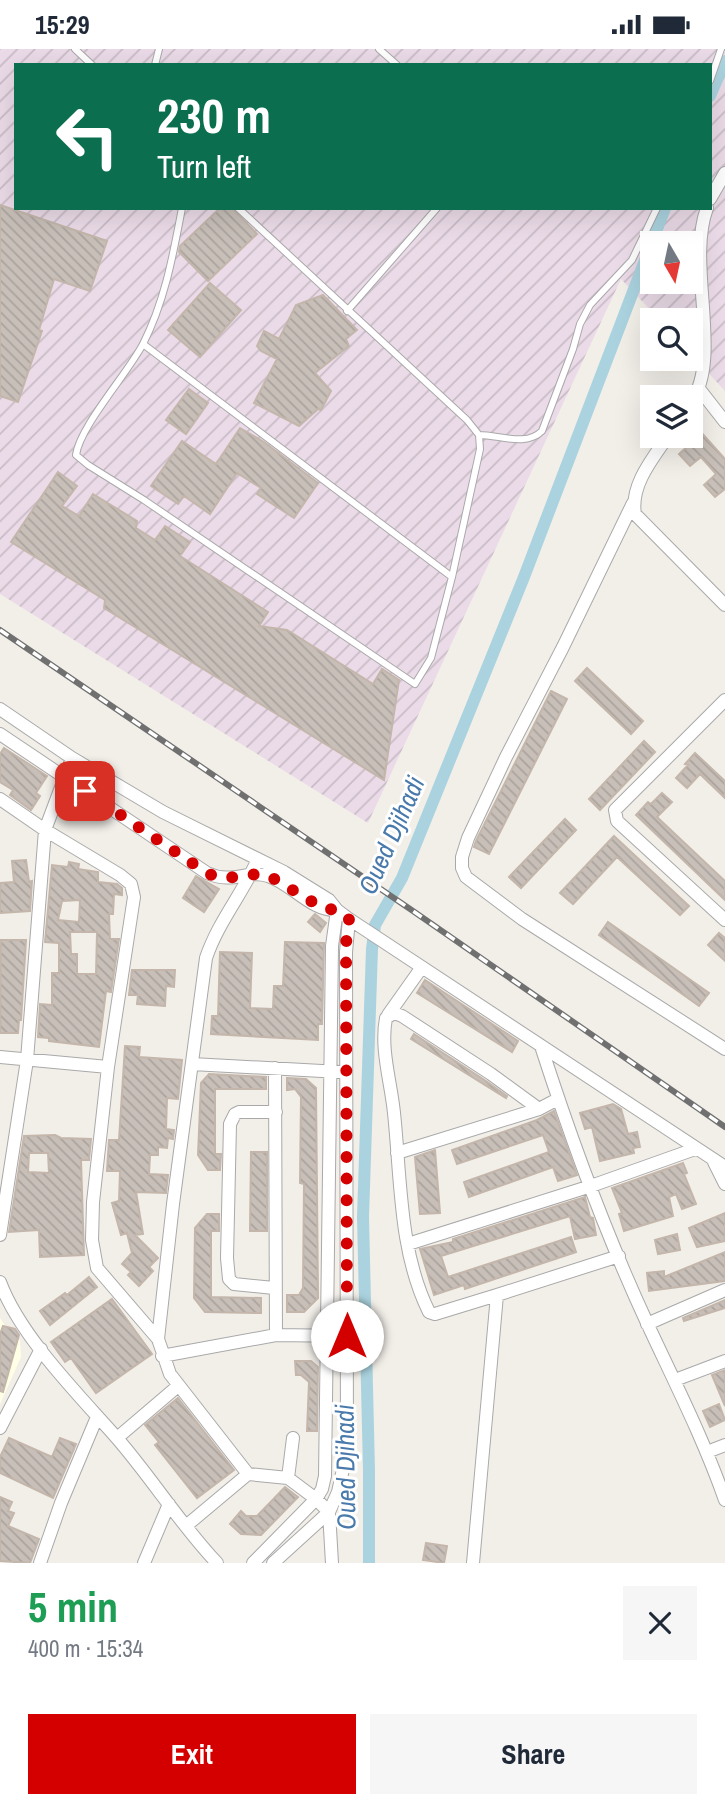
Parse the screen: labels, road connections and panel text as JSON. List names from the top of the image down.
{
  "water": ["Oued Djihadi"],
  "north": "bottom",
  "page": {
    "status": "15:29",
    "turn": ["230 m", "Turn left"],
    "heading": ["5 min", "400 m · 15:34"],
    "buttons": ["Exit", "Share"]
  }
}
